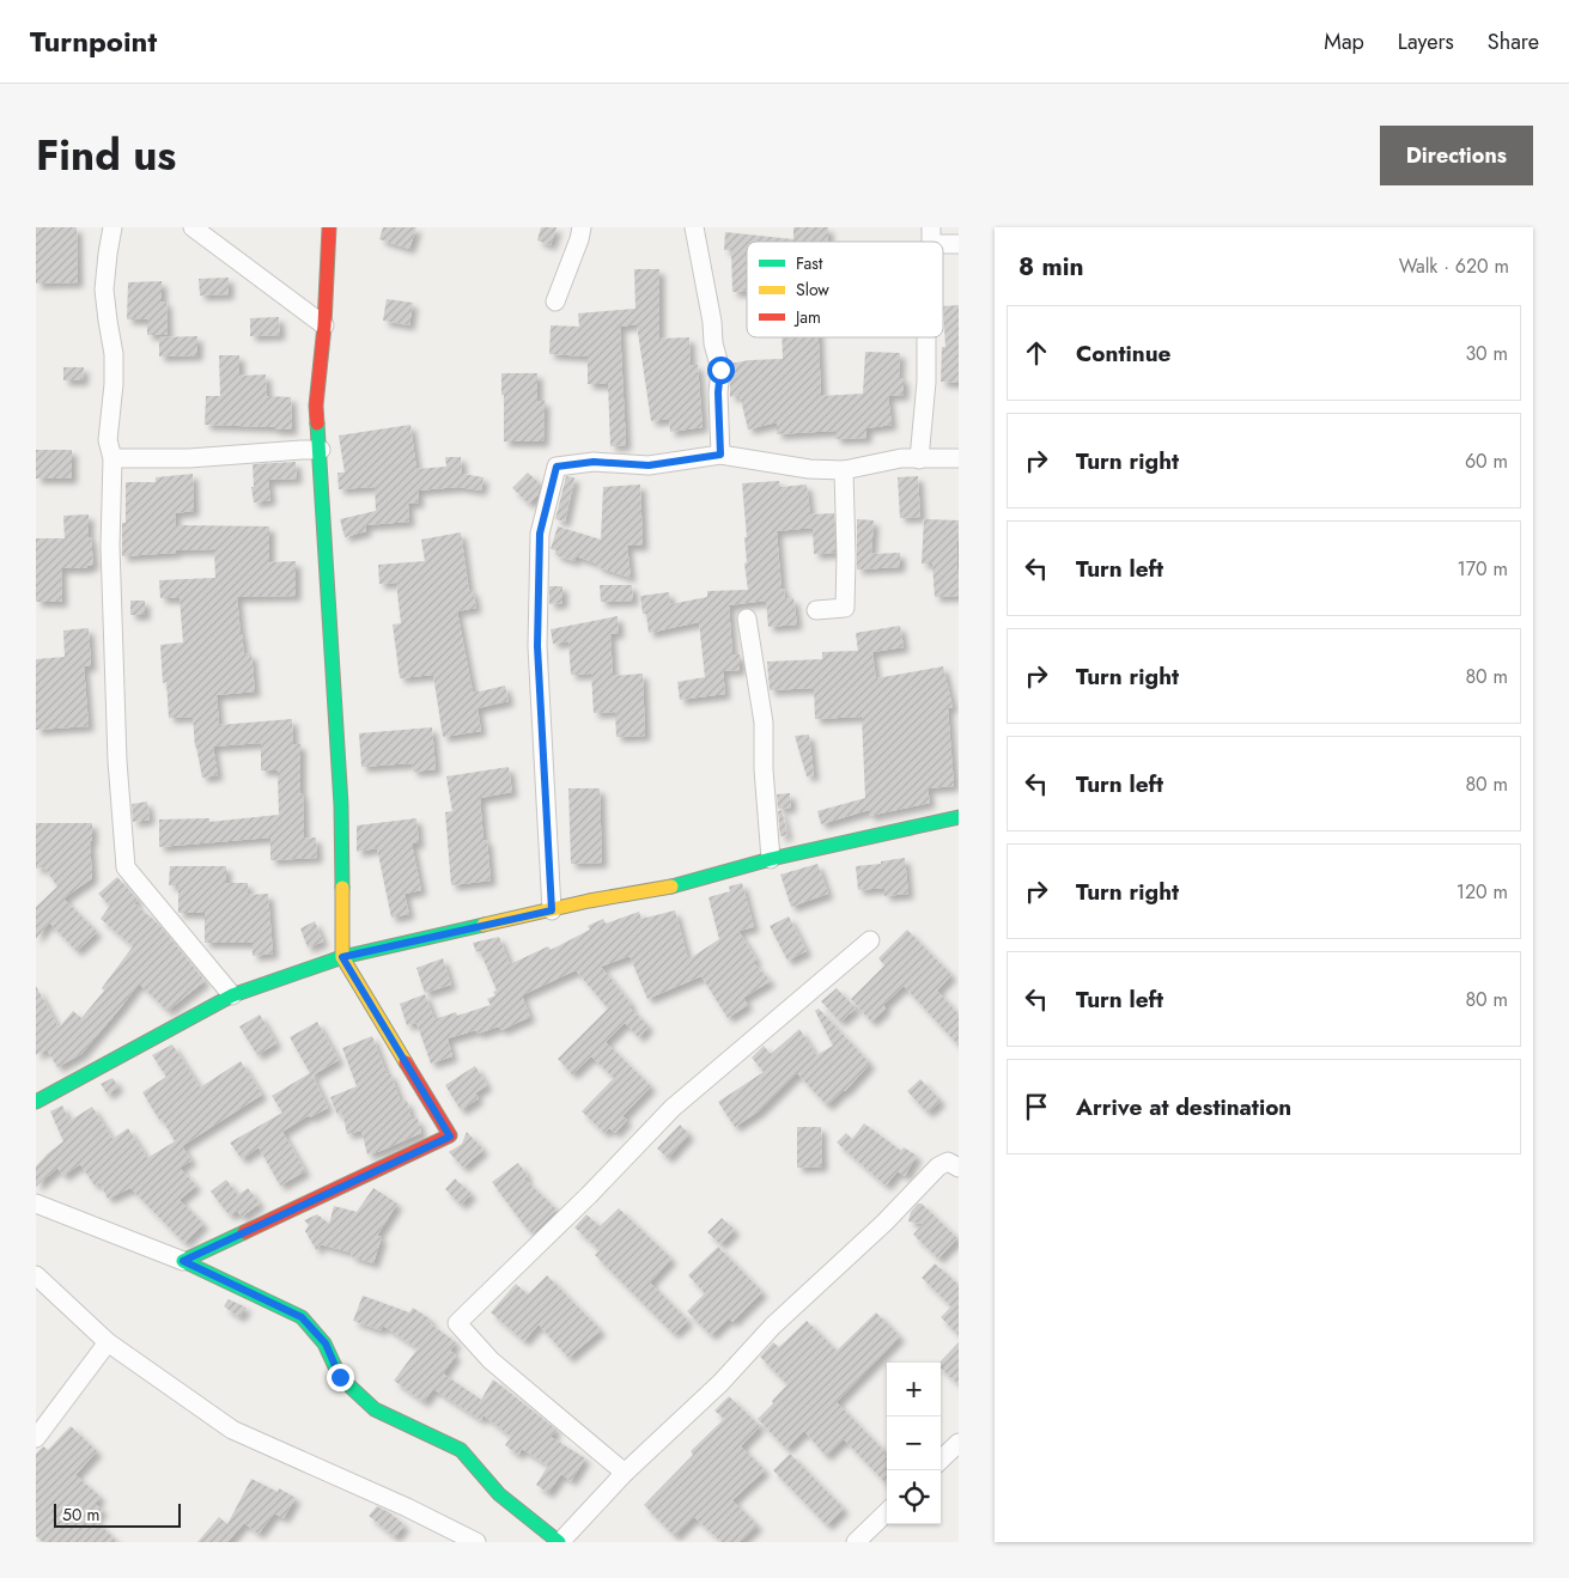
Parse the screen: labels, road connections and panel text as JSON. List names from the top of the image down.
{
  "legend": ["Fast", "Slow", "Jam"],
  "scale_bar": "50 m",
  "page": {
    "header": "Turnpoint",
    "nav": ["Map", "Layers", "Share"],
    "title": "Find us",
    "buttons": "Directions",
    "heading": ["8 min", "Walk · 620 m"],
    "list": [
      ["Continue", "30 m"],
      ["Turn right", "60 m"],
      ["Turn left", "170 m"],
      ["Turn right", "80 m"],
      ["Turn left", "80 m"],
      ["Turn right", "120 m"],
      ["Turn left", "80 m"],
      "Arrive at destination"
    ],
    "map_buttons": ["+", "−"],
    "scale": "50 m"
  }
}
